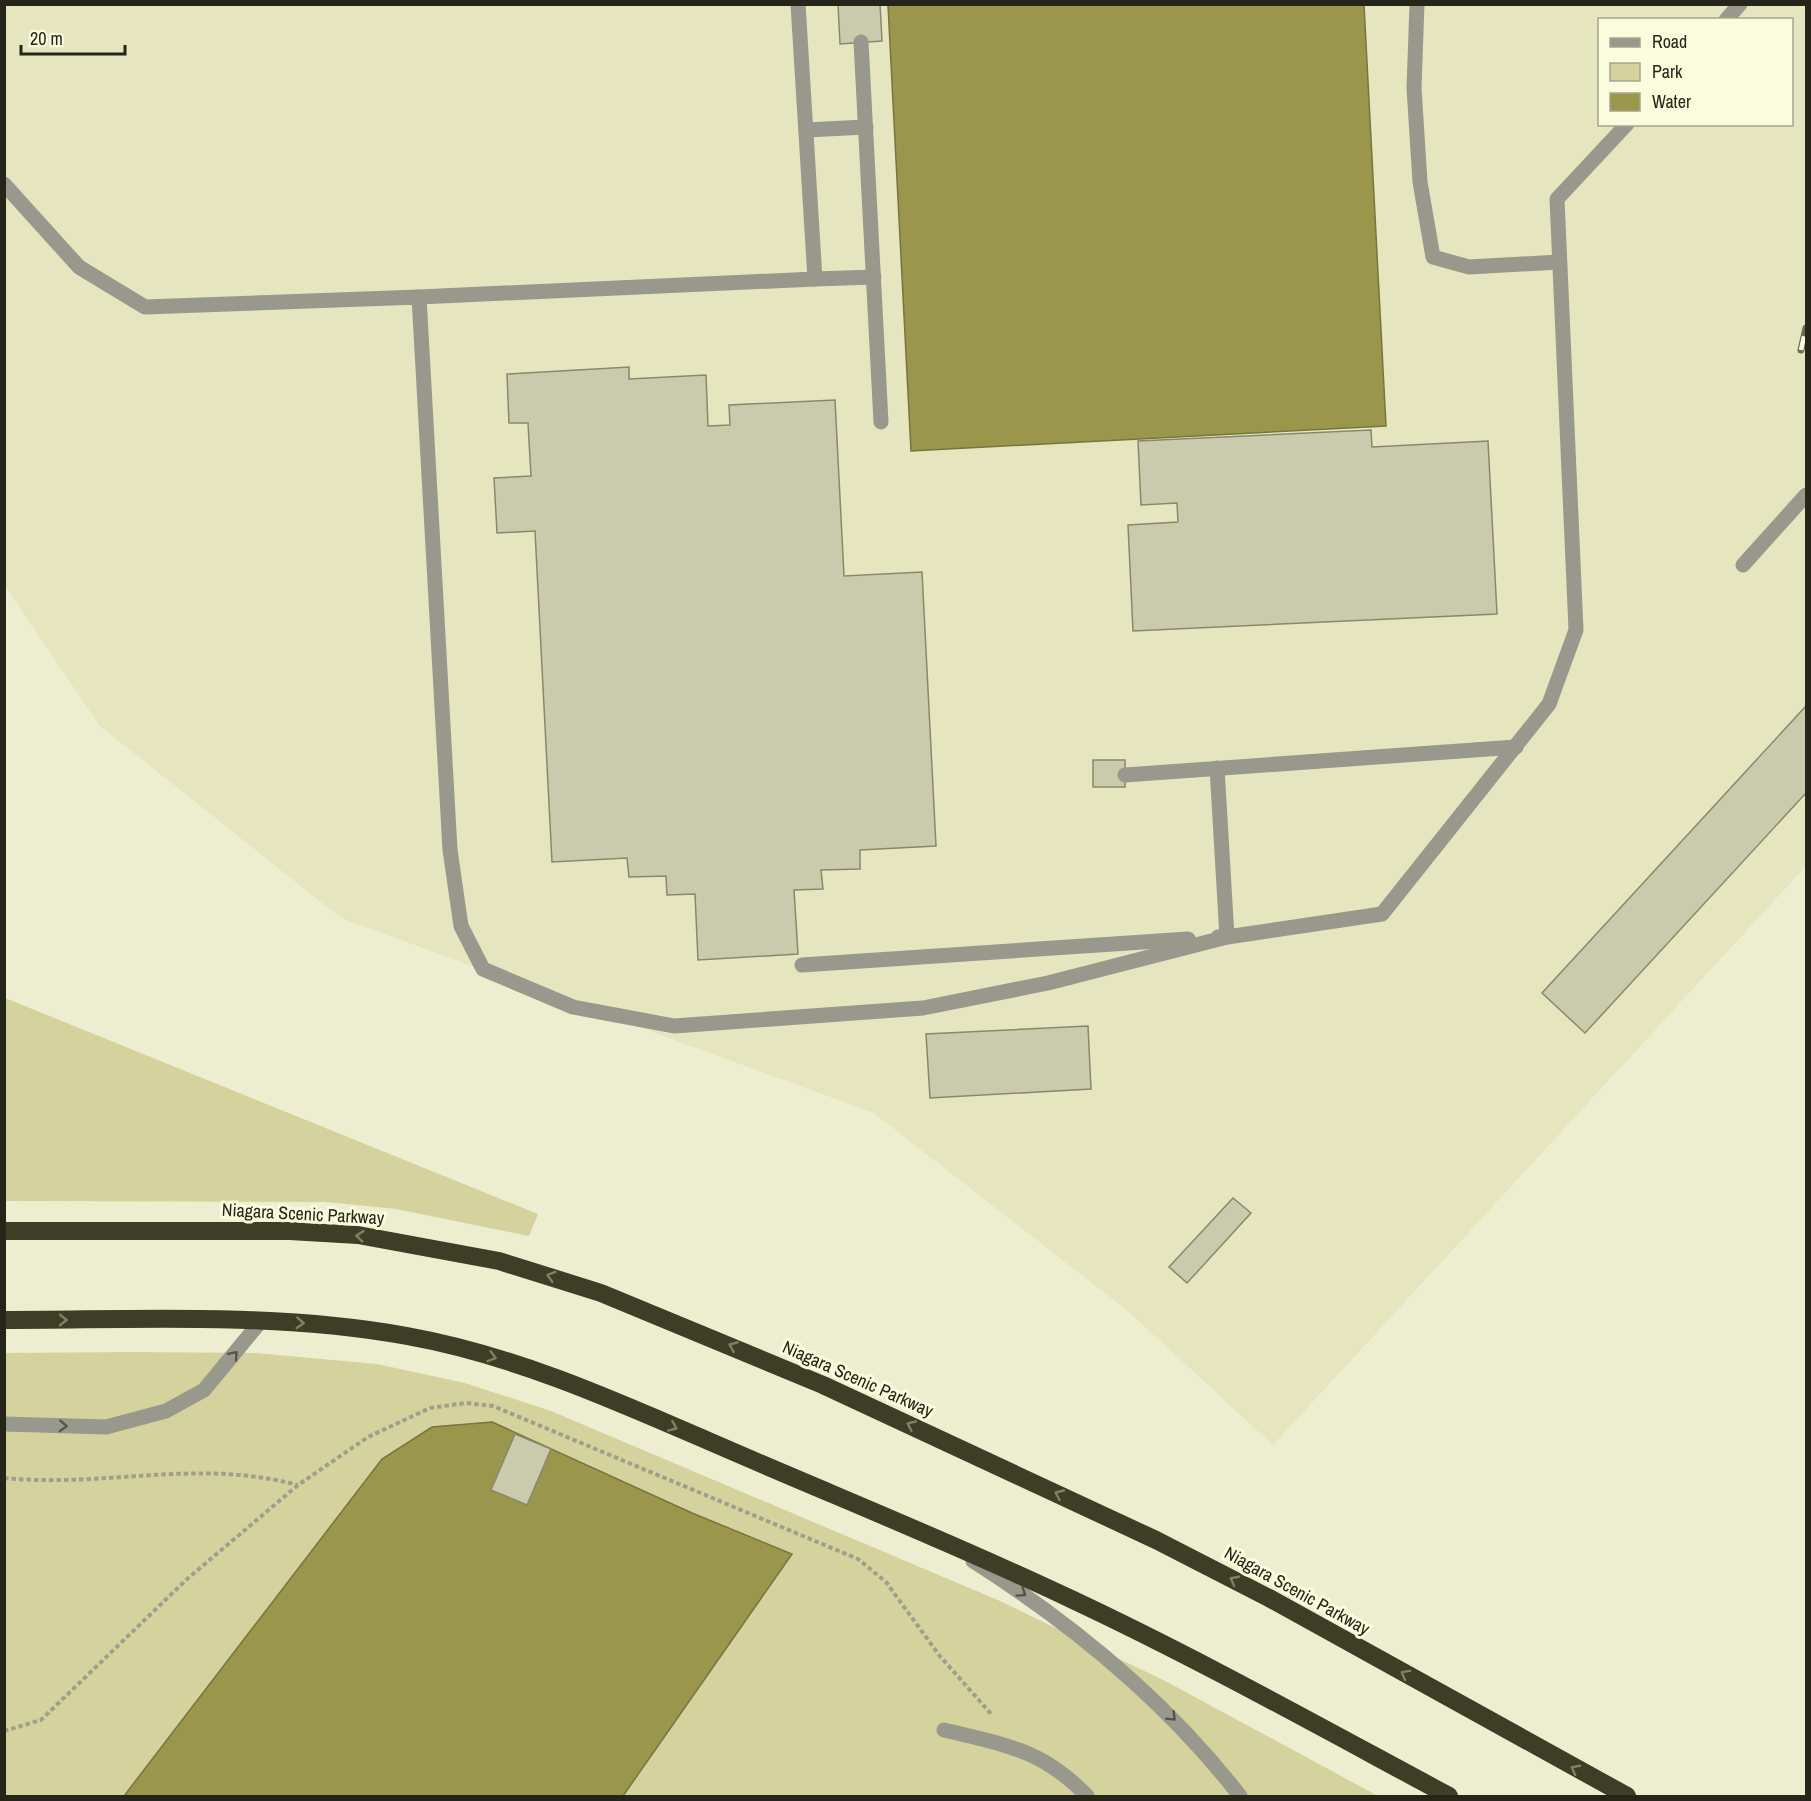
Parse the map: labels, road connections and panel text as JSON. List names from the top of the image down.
{
  "streets": {
    "highway": ["Niagara Scenic Parkway"]
  },
  "legend": ["Road", "Park", "Water"],
  "scale_bar": "20 m"
}
